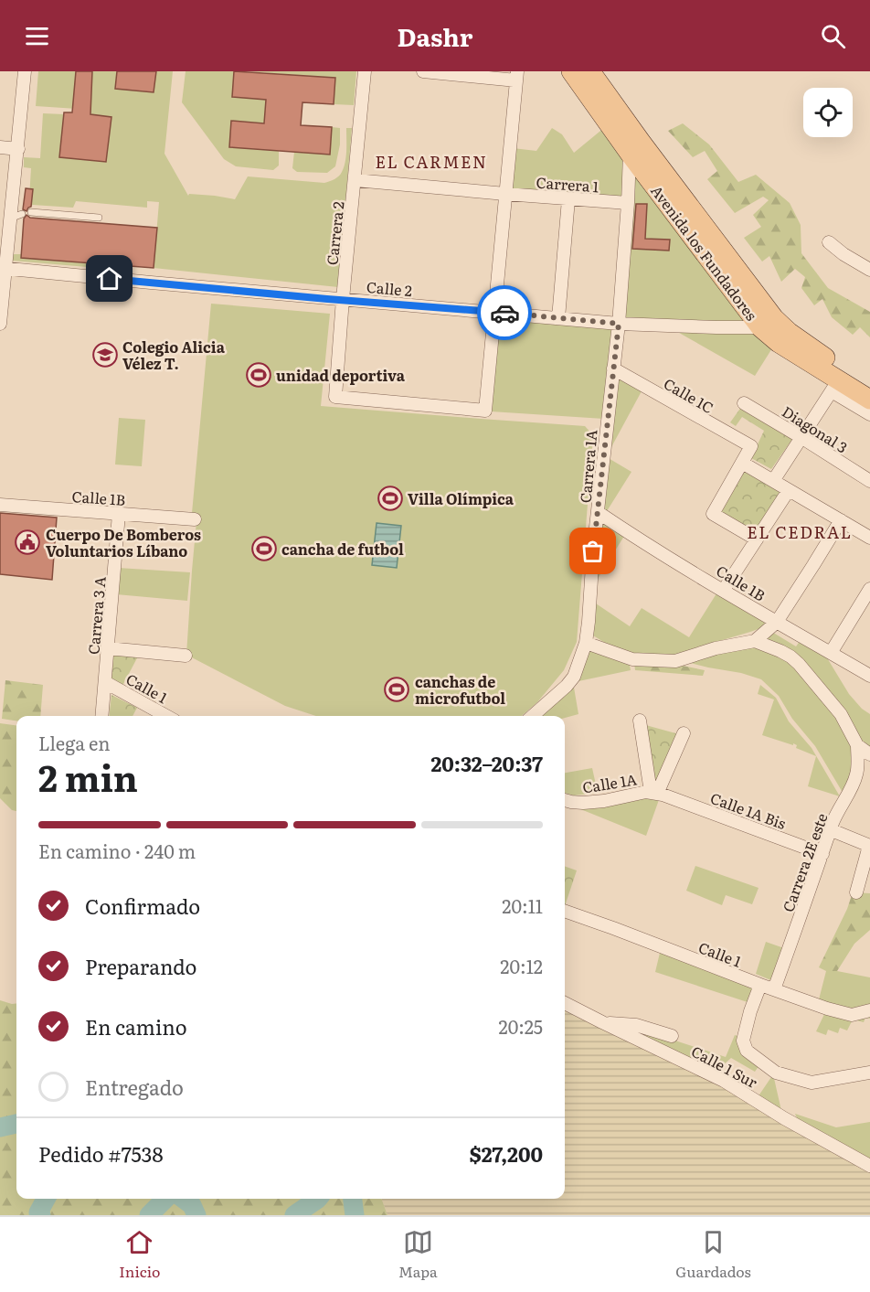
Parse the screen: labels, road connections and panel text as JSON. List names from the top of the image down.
{
  "streets": {
    "main road": ["Avenida los Fundadores"],
    "street": [
      "Carrera 1",
      "Carrera 2",
      "Calle 2",
      "Calle 1C",
      "Diagonal 3",
      "Carrera 1A",
      "Calle 1B",
      "Carrera 3 A",
      "Calle 1",
      "Calle 1A",
      "Calle 1A Bis",
      "Carrera 2E este",
      "Calle 1 Sur"
    ]
  },
  "crossings": [
    ["Carrera 1", "Carrera 2"],
    ["Carrera 2", "Calle 2"],
    ["Avenida los Fundadores", "Calle 2"],
    ["Calle 2", "Carrera 1A"],
    ["Calle 1C", "Carrera 1A"],
    ["Carrera 1A", "Calle 1B"],
    ["Calle 1B", "Carrera 3 A"],
    ["Carrera 3 A", "Calle 1"],
    ["Calle 1", "Carrera 2E este"],
    ["Calle 1A", "Calle 1A Bis"],
    ["Calle 1A Bis", "Carrera 2E este"]
  ],
  "districts": ["EL CARMEN", "EL CEDRAL"],
  "places": {
    "school or university": ["Colegio Alicia Vélez T."],
    "sports": [
      "unidad deportiva",
      "Villa Olímpica",
      "cancha de futbol",
      "canchas de microfutbol"
    ],
    "public building": ["Cuerpo De Bomberos Voluntarios Líbano"]
  },
  "page": {
    "header": "Dashr",
    "heading": ["2 min", "Llega en", "20:32–20:37"],
    "panel": ["Pedido #7538", "$27,200"],
    "bar": "En camino · 240 m",
    "list": [
      ["Confirmado", "20:11"],
      ["Preparando", "20:12"],
      ["En camino", "20:25"],
      "Entregado"
    ],
    "tabs": ["Inicio", "Mapa", "Guardados"]
  }
}
